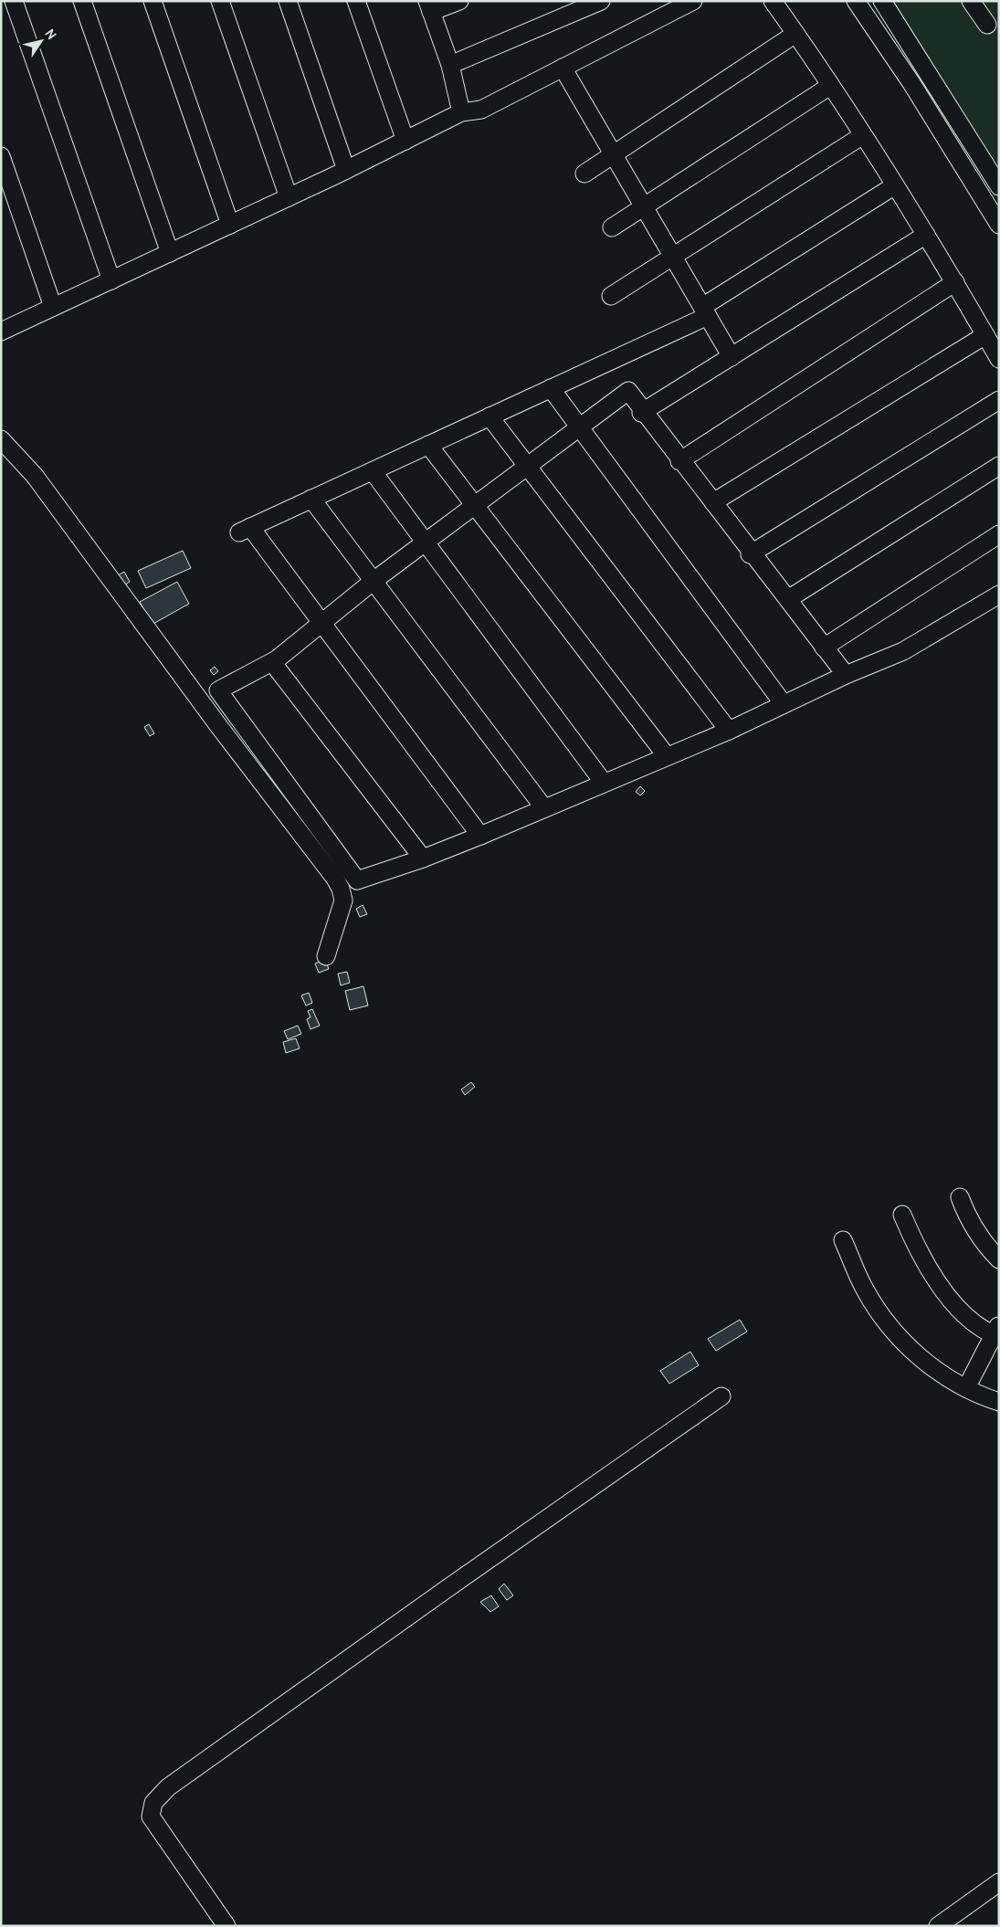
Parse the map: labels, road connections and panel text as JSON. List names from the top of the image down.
{
  "north": "top right"
}
